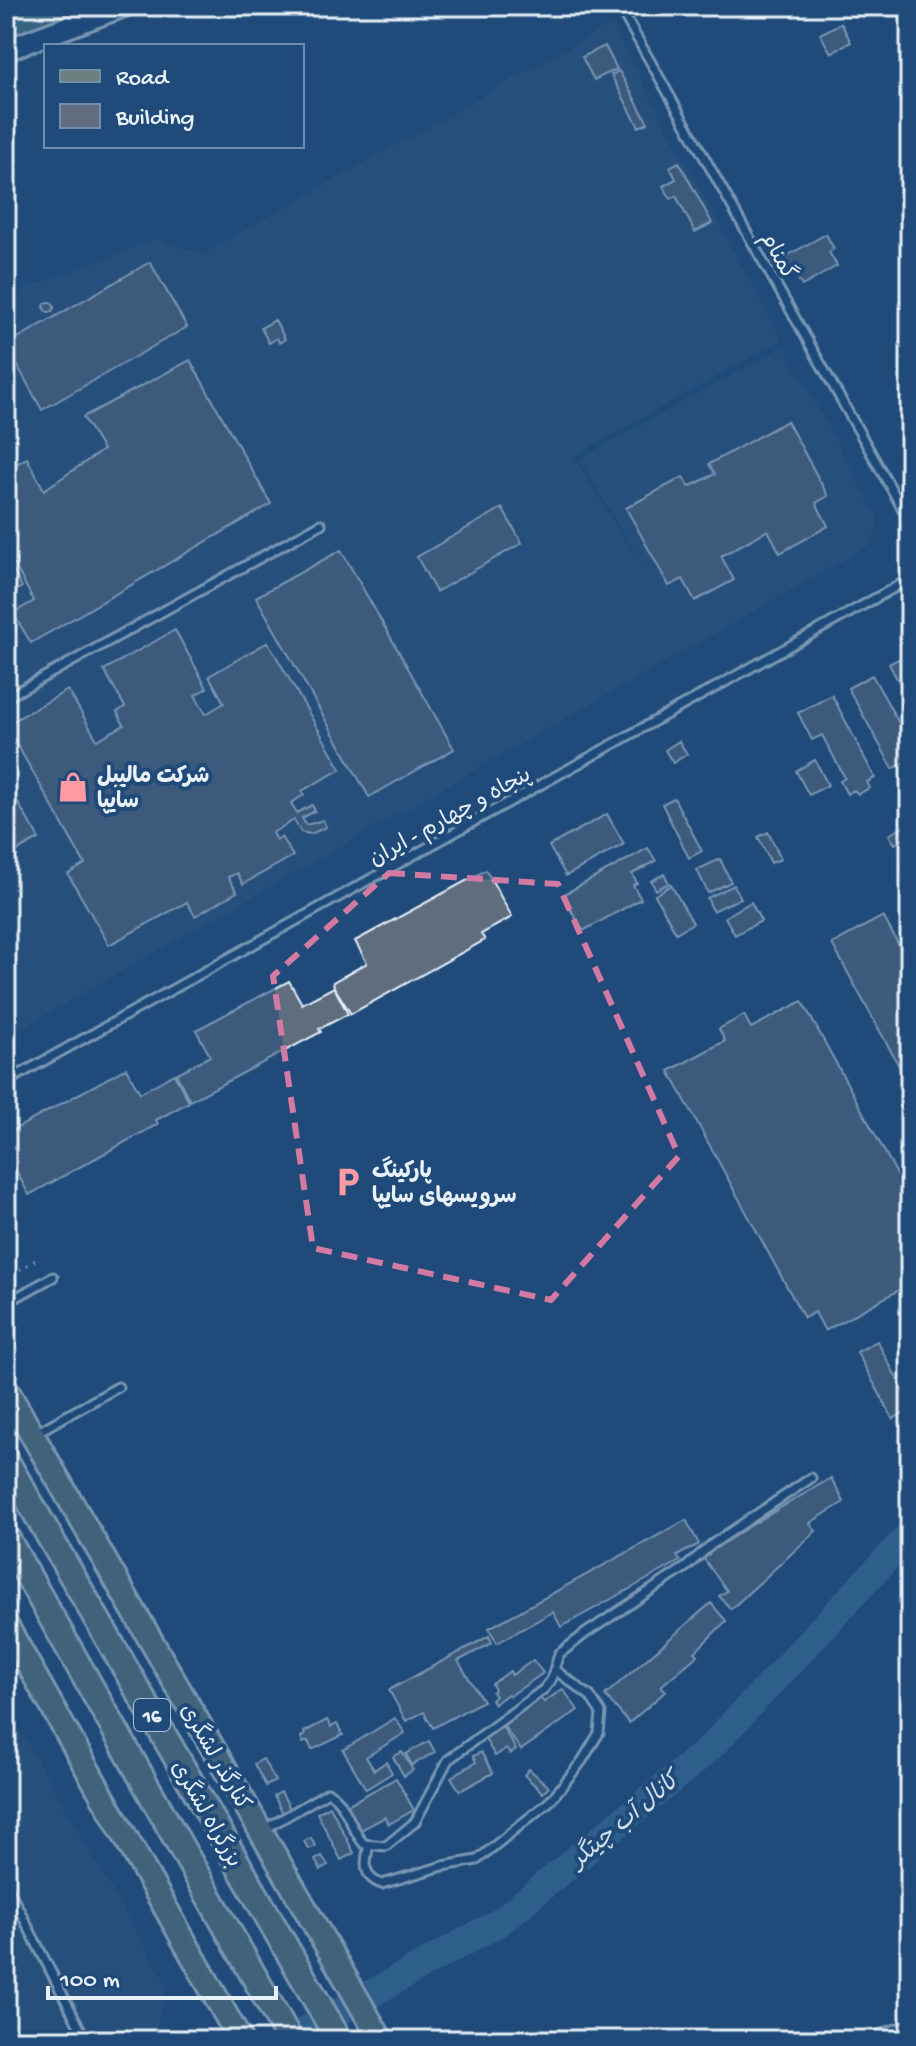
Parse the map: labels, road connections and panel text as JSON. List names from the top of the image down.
{
  "streets": {
    "highway": ["16", "بزرگراه لشگری"],
    "main road": ["کنارگذر لشگری"],
    "lane": ["گمنام", "پنجاه و چهارم - ایران"]
  },
  "water": ["کانال آب چیتگر"],
  "places": {
    "shop": ["شرکت مالیبل سایپا"],
    "parking": ["پارکینگ سرویسهای سایپا"]
  },
  "legend": ["Road", "Building"],
  "scale_bar": "100 m"
}
